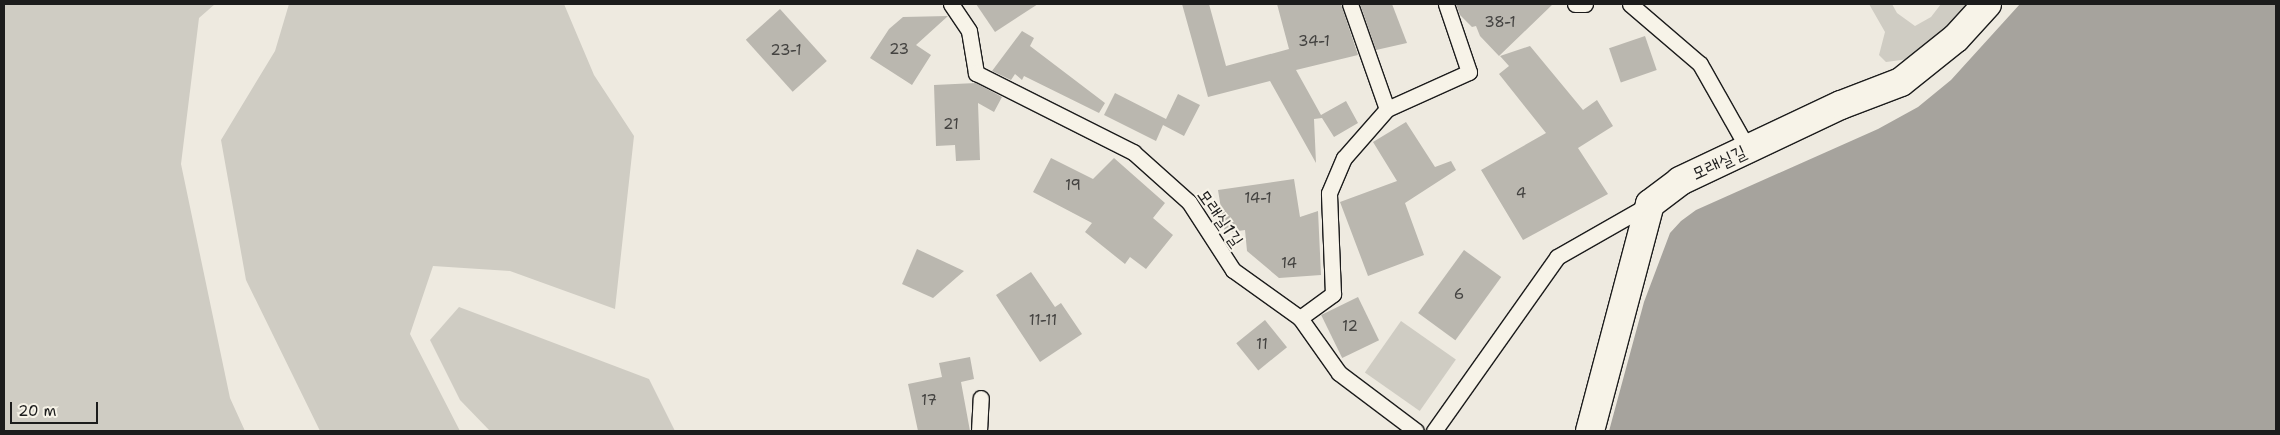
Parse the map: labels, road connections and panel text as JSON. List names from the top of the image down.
{
  "streets": {
    "street": ["모래실길"],
    "lane": ["모래실1길"]
  },
  "house_numbers": [
    "38-1",
    "34-1",
    "23",
    "23-1",
    "21",
    "19",
    "4",
    "14-1",
    "14",
    "6",
    "11-11",
    "12",
    "11",
    "17"
  ],
  "scale_bar": "20 m"
}
